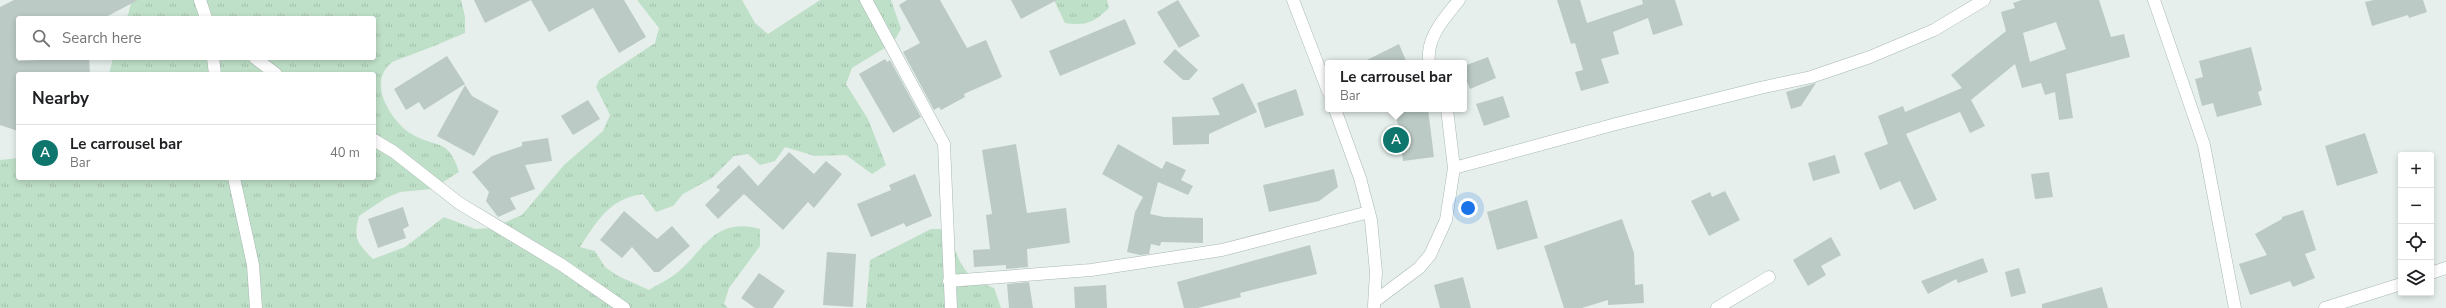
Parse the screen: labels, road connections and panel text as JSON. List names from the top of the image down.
{
  "page": {
    "search": "Search here",
    "popup": ["Le carrousel bar", "Bar"],
    "heading": "Nearby",
    "list": [
      {
        "mark": "A",
        "name": "Le carrousel bar",
        "note": "Bar",
        "value": "40 m"
      }
    ],
    "pins": "A",
    "map_buttons": ["+", "−"]
  }
}
